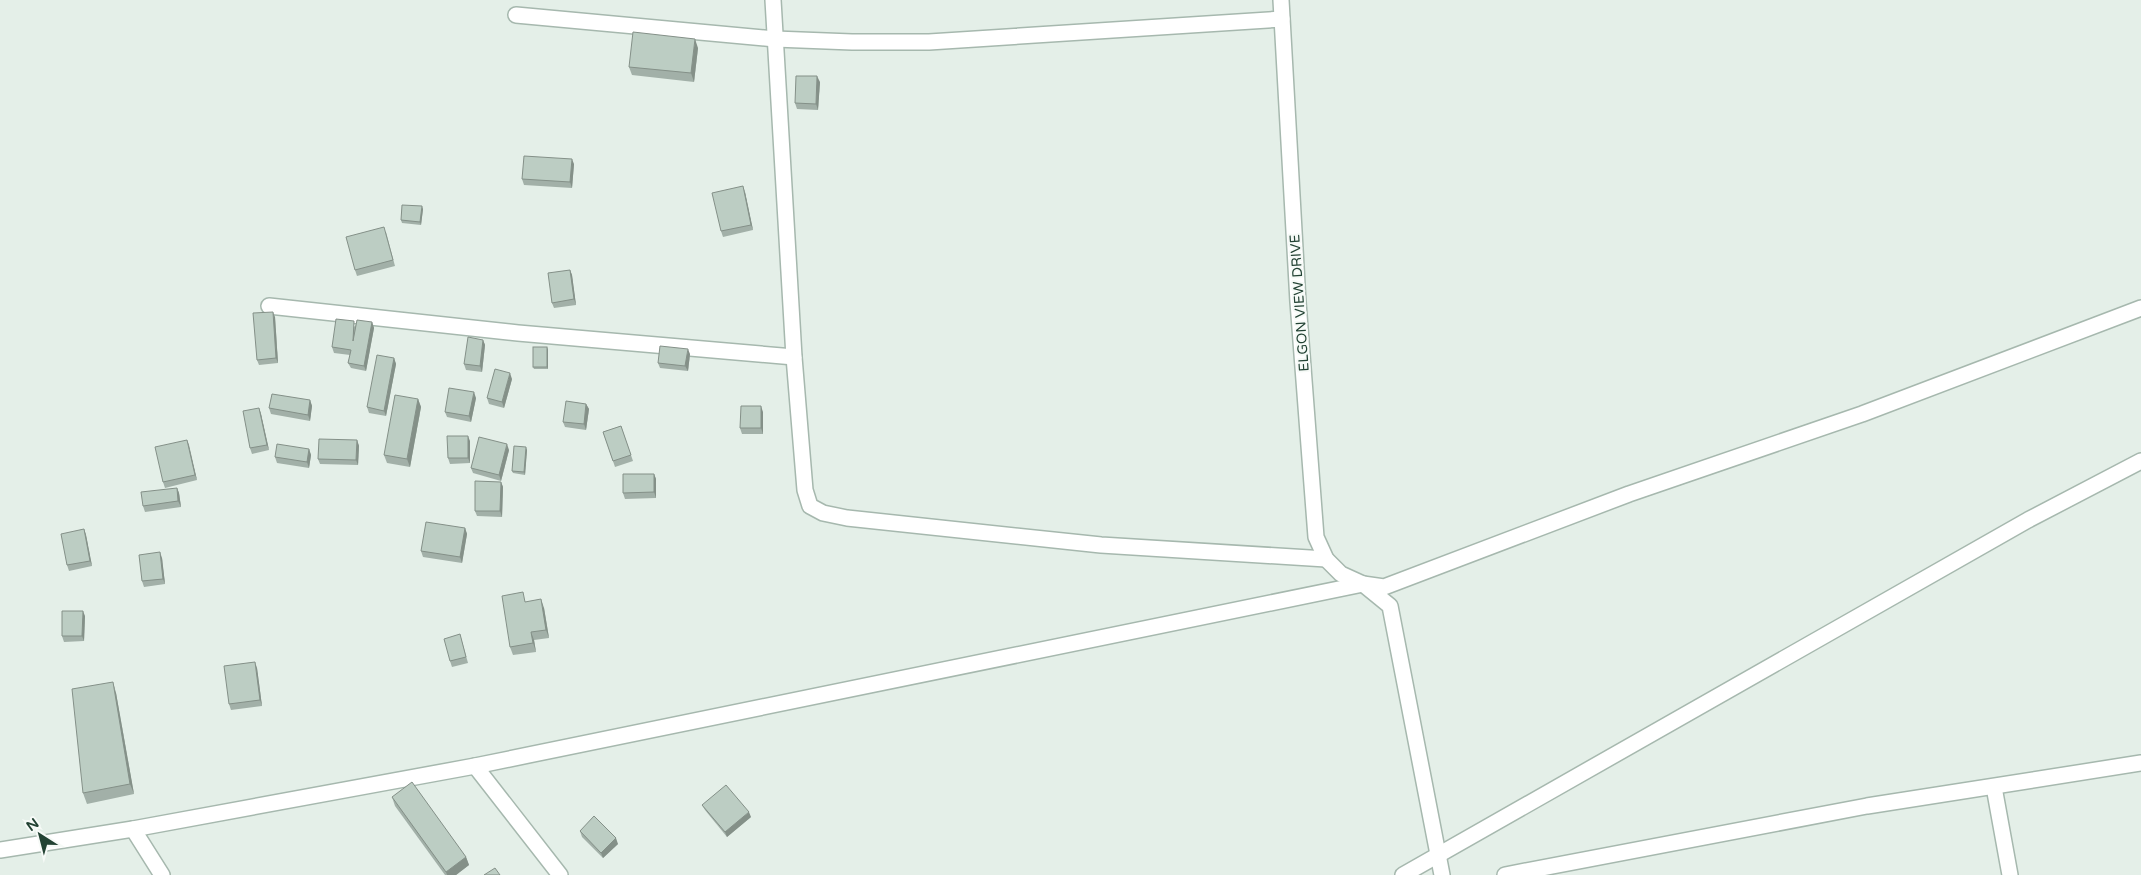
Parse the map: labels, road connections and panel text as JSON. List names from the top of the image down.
{
  "streets": {
    "street": ["ELGON VIEW DRIVE"]
  },
  "north": "top left"
}
